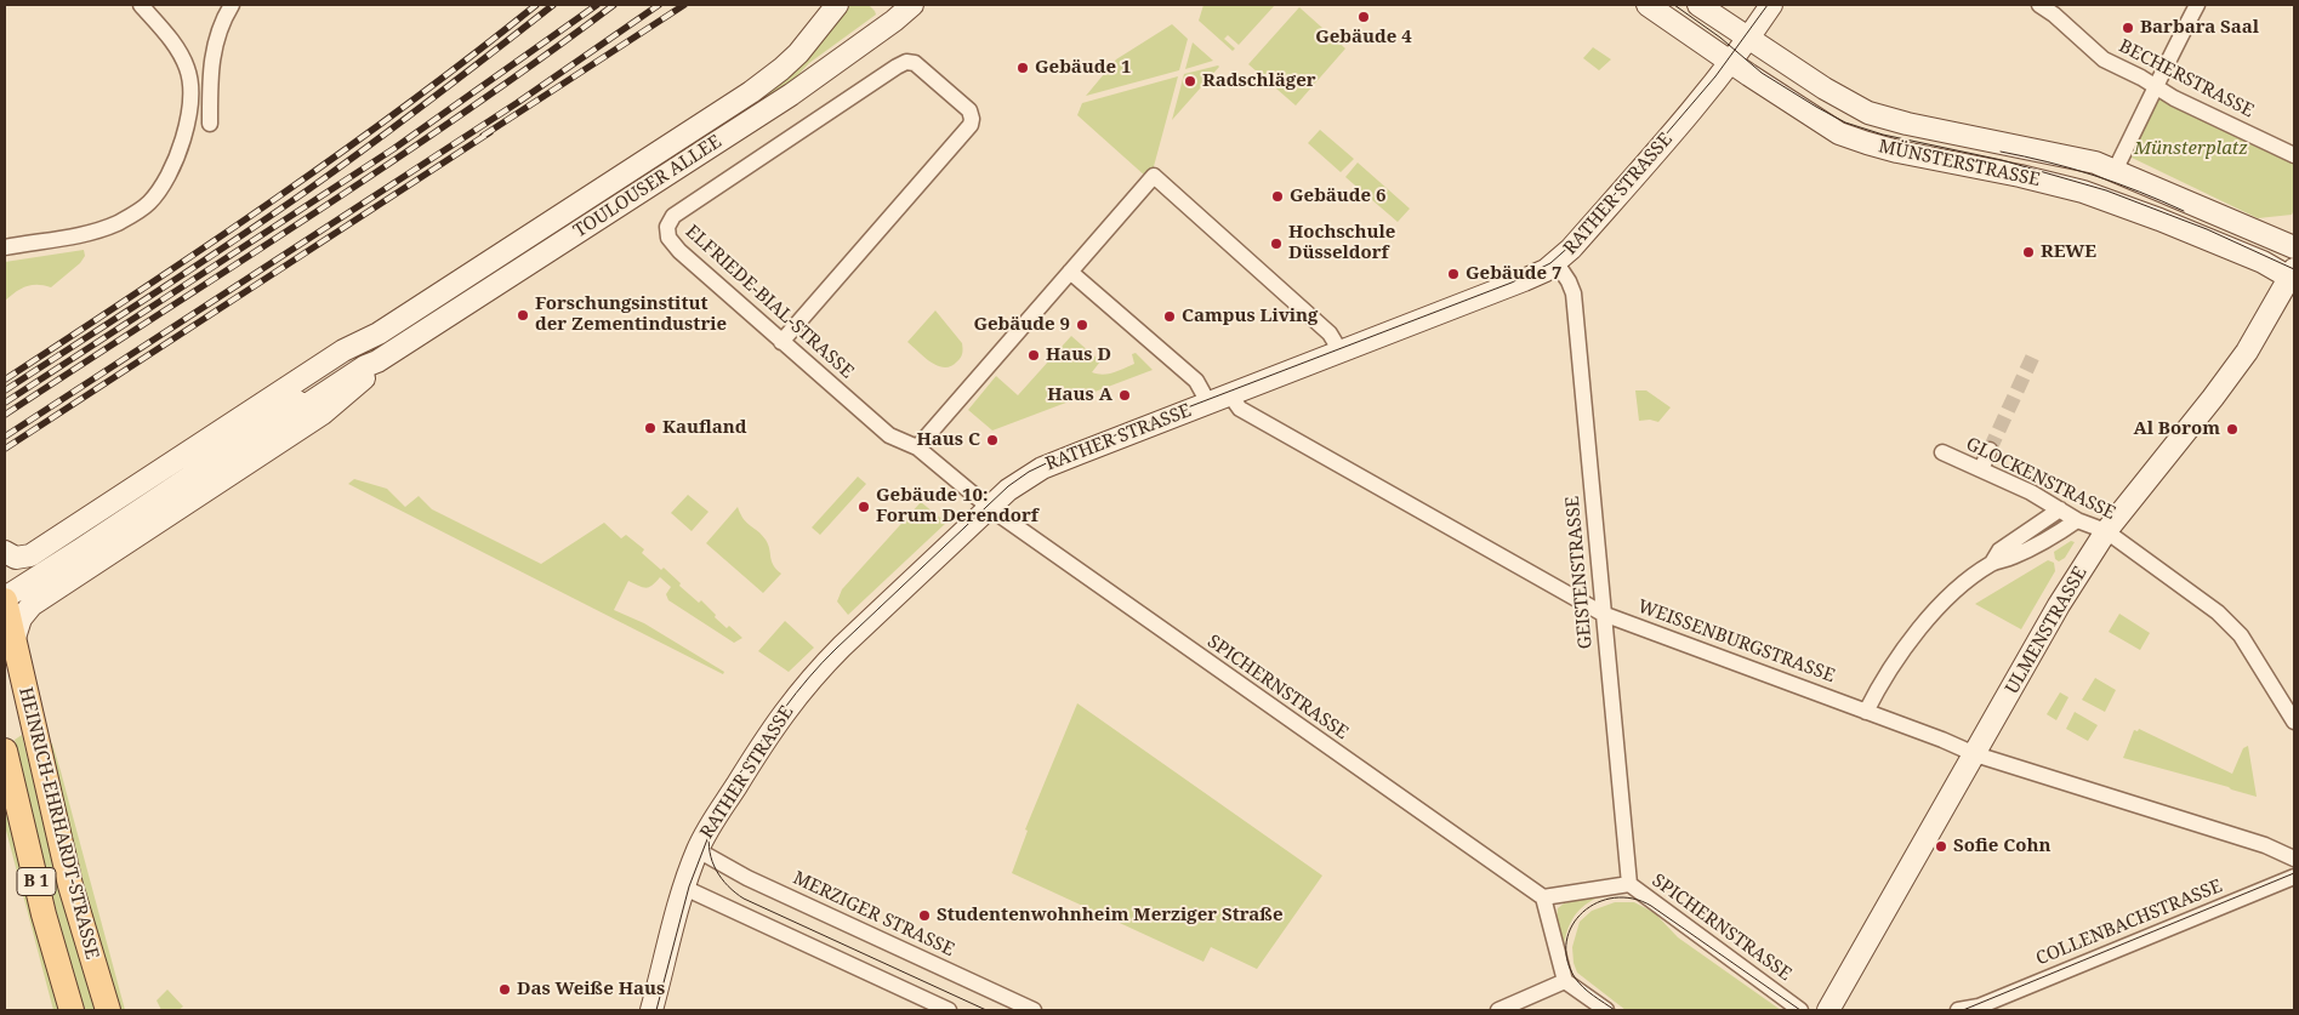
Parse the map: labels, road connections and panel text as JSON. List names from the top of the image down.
{
  "streets": {
    "main road": [
      "MÜNSTERSTRASSE",
      "TOULOUSER ALLEE",
      "RATHER STRASSE",
      "ULMENSTRASSE",
      "HEINRICH-EHRHARDT-STRASSE",
      "B 1"
    ],
    "street": [
      "BECHERSTRASSE",
      "ELFRIEDE-BIAL-STRASSE",
      "GLOCKENSTRASSE",
      "GEISTENSTRASSE",
      "WEISSENBURGSTRASSE",
      "SPICHERNSTRASSE",
      "MERZIGER STRASSE",
      "COLLENBACHSTRASSE"
    ]
  },
  "crossings": [
    ["MÜNSTERSTRASSE", "RATHER STRASSE"],
    ["MÜNSTERSTRASSE", "ULMENSTRASSE"],
    ["RATHER STRASSE", "ELFRIEDE-BIAL-STRASSE"],
    ["RATHER STRASSE", "GEISTENSTRASSE"],
    ["RATHER STRASSE", "WEISSENBURGSTRASSE"],
    ["RATHER STRASSE", "SPICHERNSTRASSE"],
    ["RATHER STRASSE", "MERZIGER STRASSE"],
    ["ELFRIEDE-BIAL-STRASSE", "SPICHERNSTRASSE"],
    ["GLOCKENSTRASSE", "ULMENSTRASSE"],
    ["GEISTENSTRASSE", "WEISSENBURGSTRASSE"],
    ["GEISTENSTRASSE", "SPICHERNSTRASSE"],
    ["ULMENSTRASSE", "WEISSENBURGSTRASSE"]
  ],
  "parks": ["Münsterplatz"],
  "places": [
    "Gebäude 4",
    "Barbara Saal",
    "Gebäude 1",
    "Radschläger",
    "Gebäude 6",
    "Hochschule Düsseldorf",
    "REWE",
    "Gebäude 7",
    "Forschungsinstitut der Zementindustrie",
    "Campus Living",
    "Gebäude 9",
    "Haus D",
    "Haus A",
    "Kaufland",
    "Al Borom",
    "Haus C",
    "Gebäude 10: Forum Derendorf",
    "Sofie Cohn",
    "Studentenwohnheim Merziger Straße",
    "Das Weiße Haus"
  ]
}
